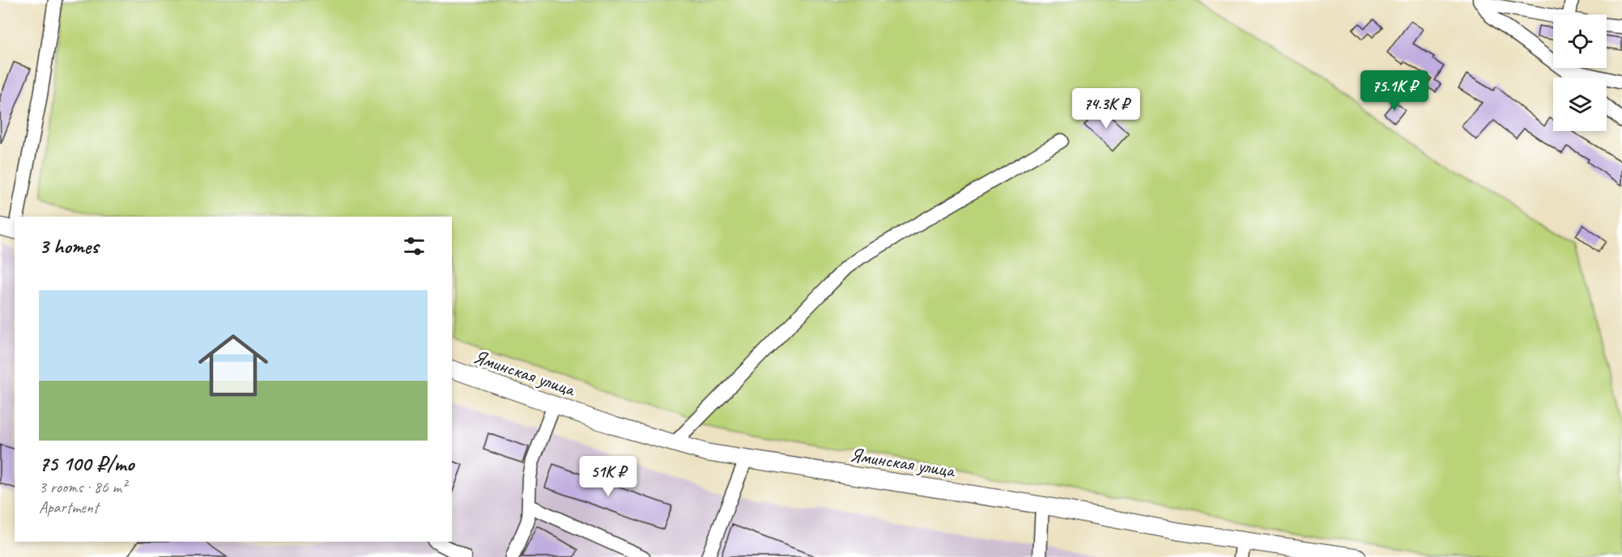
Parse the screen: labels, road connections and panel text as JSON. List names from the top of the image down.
{
  "streets": {
    "main road": ["Яминская улица"]
  },
  "page": {
    "price": ["75.1K ₽", "74.3K ₽", "51K ₽"],
    "heading": "3 homes",
    "list": [
      {
        "name": "75 100 ₽/mo",
        "note": "3 rooms · 86 m² · Apartment"
      }
    ]
  }
}
